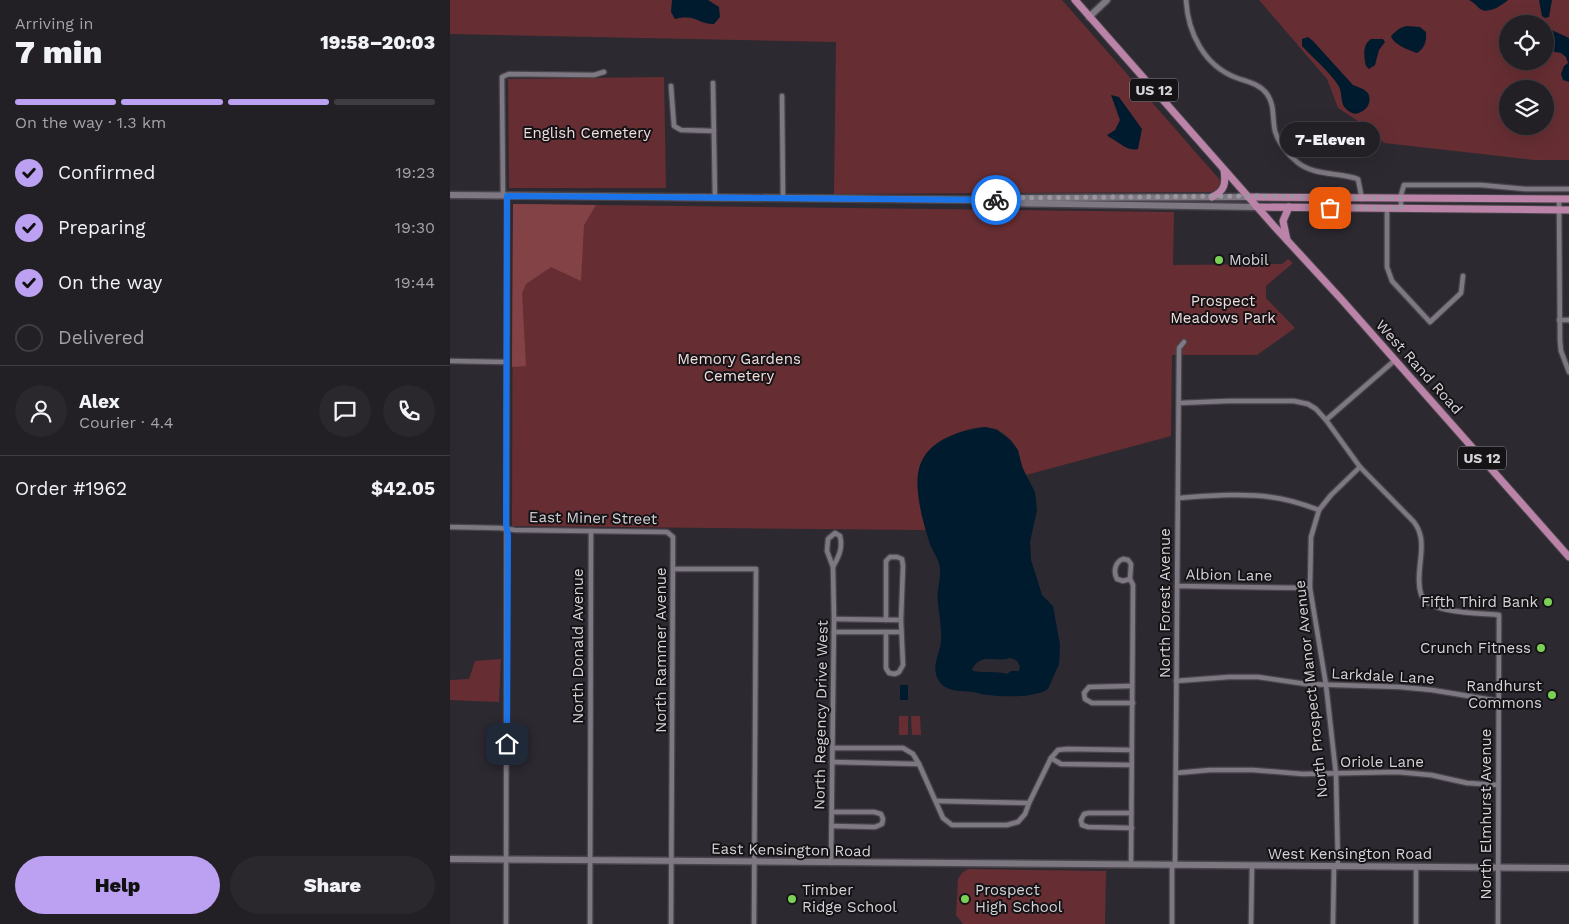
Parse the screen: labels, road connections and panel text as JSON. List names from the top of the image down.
{
  "streets": {
    "main road": [
      "US 12",
      "West Rand Road",
      "East Kensington Road",
      "West Kensington Road"
    ],
    "street": [
      "East Miner Street",
      "Albion Lane",
      "North Forest Avenue",
      "North Donald Avenue",
      "North Rammer Avenue",
      "Larkdale Lane",
      "North Prospect Manor Avenue",
      "North Regency Drive West",
      "Oriole Lane",
      "North Elmhurst Avenue"
    ]
  },
  "crossings": [
    ["US 12", "West Rand Road"],
    ["East Miner Street", "North Donald Avenue"],
    ["East Miner Street", "North Rammer Avenue"],
    ["Albion Lane", "North Forest Avenue"],
    ["Albion Lane", "North Prospect Manor Avenue"],
    ["North Forest Avenue", "Larkdale Lane"],
    ["North Forest Avenue", "Oriole Lane"],
    ["North Forest Avenue", "West Kensington Road"],
    ["North Donald Avenue", "East Kensington Road"],
    ["North Rammer Avenue", "East Kensington Road"],
    ["Larkdale Lane", "North Prospect Manor Avenue"],
    ["Larkdale Lane", "North Elmhurst Avenue"],
    ["North Prospect Manor Avenue", "Oriole Lane"],
    ["North Prospect Manor Avenue", "North Elmhurst Avenue"],
    ["North Prospect Manor Avenue", "West Kensington Road"],
    ["North Regency Drive West", "East Kensington Road"],
    ["Oriole Lane", "North Elmhurst Avenue"],
    ["North Elmhurst Avenue", "West Kensington Road"],
    ["East Kensington Road", "West Kensington Road"]
  ],
  "parks": ["English Cemetery", "Prospect Meadows Park", "Memory Gardens Cemetery"],
  "places": [
    "7-Eleven",
    "Mobil",
    "Fifth Third Bank",
    "Crunch Fitness",
    "Randhurst Commons",
    "Timber Ridge School",
    "Prospect High School"
  ],
  "page": {
    "heading": ["7 min", "Arriving in", "19:58–20:03"],
    "panel": [
      "Alex",
      "Courier · 4.4",
      "Order #1962",
      "$42.05"
    ],
    "bar": "On the way · 1.3 km",
    "bubble": "7-Eleven",
    "list": [
      ["Confirmed", "19:23"],
      ["Preparing", "19:30"],
      ["On the way", "19:44"],
      "Delivered"
    ],
    "buttons": ["Help", "Share"]
  }
}
